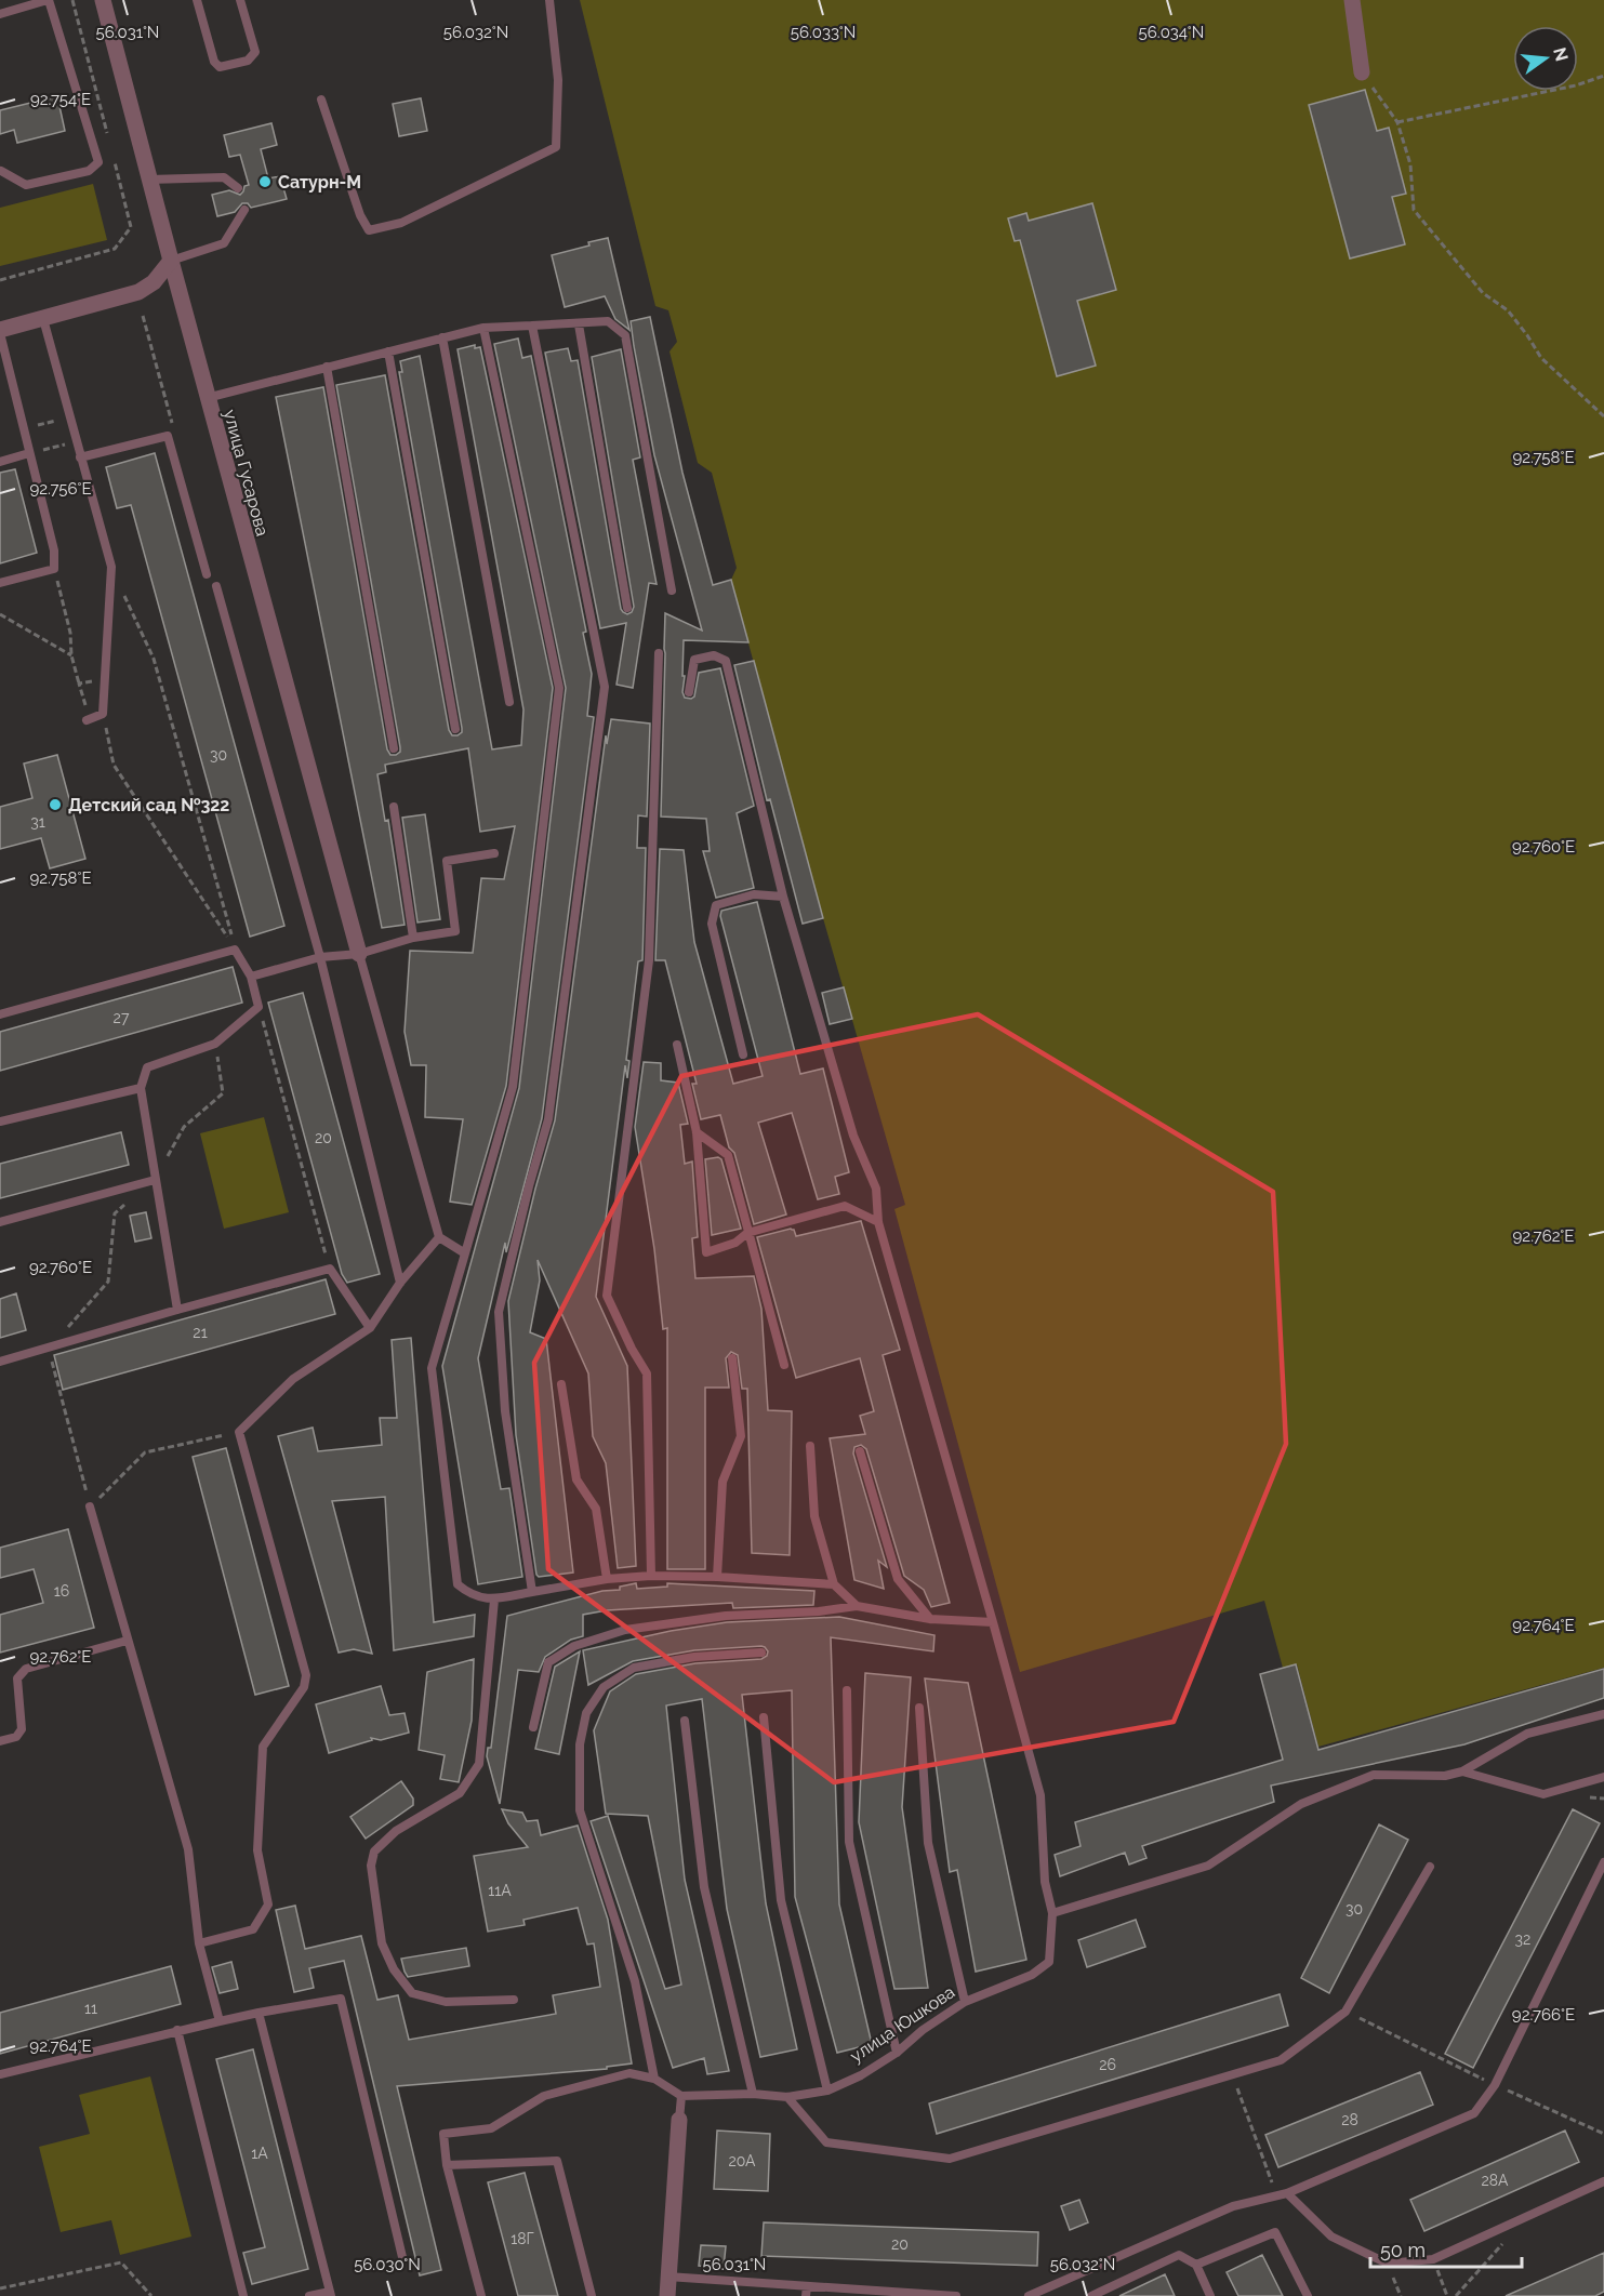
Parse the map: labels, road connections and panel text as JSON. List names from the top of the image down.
{
  "streets": {
    "street": ["улица Гусарова"],
    "lane": ["улица Юшкова"]
  },
  "places": ["Сатурн-М", "Детский сад №322"],
  "house_numbers": [
    "30",
    "31",
    "27",
    "20",
    "21",
    "16",
    "11А",
    "30",
    "32",
    "11",
    "26",
    "28",
    "1А",
    "20А",
    "28А",
    "18Г",
    "20"
  ],
  "scale_bar": "50 m",
  "north": "right",
  "coordinates": [
    "56.031°N",
    "56.032°N",
    "56.033°N",
    "56.034°N",
    "92.754°E",
    "92.758°E",
    "92.756°E",
    "92.760°E",
    "92.762°E",
    "92.764°E",
    "92.766°E",
    "56.030°N"
  ]
}
